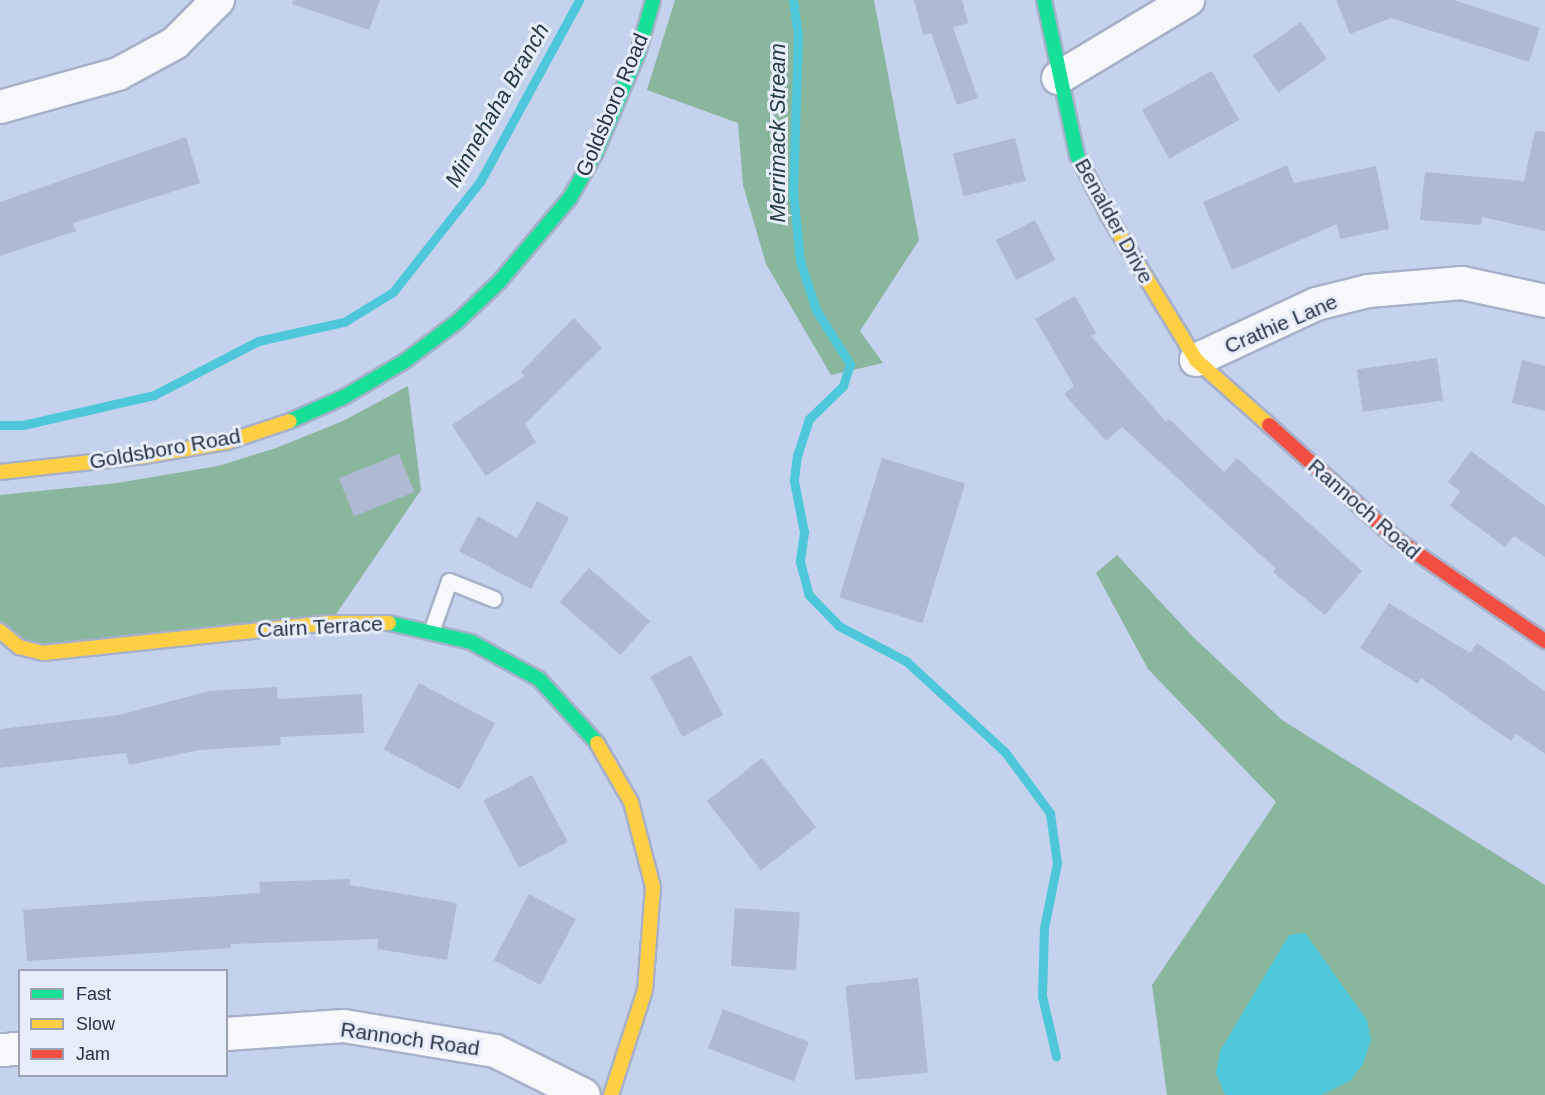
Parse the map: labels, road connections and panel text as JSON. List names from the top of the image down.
{
  "streets": {
    "street": [
      "Goldsboro Road",
      "Benalder Drive",
      "Crathie Lane",
      "Rannoch Road",
      "Cairn Terrace"
    ]
  },
  "crossings": [
    ["Benalder Drive", "Crathie Lane"],
    ["Benalder Drive", "Rannoch Road"],
    ["Crathie Lane", "Rannoch Road"]
  ],
  "water": ["Minnehaha Branch", "Merrimack Stream"],
  "legend": ["Fast", "Slow", "Jam"]
}
